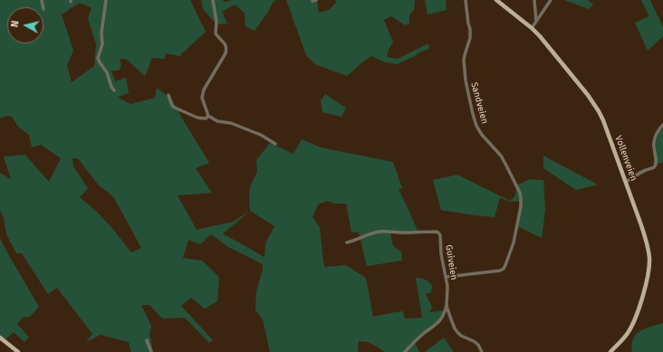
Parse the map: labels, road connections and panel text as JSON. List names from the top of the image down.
{
  "streets": {
    "main road": ["Vollenveien"],
    "street": ["Sandveien", "Guiveien"]
  },
  "crossings": [
    ["Sandveien", "Guiveien"]
  ],
  "north": "left"
}
